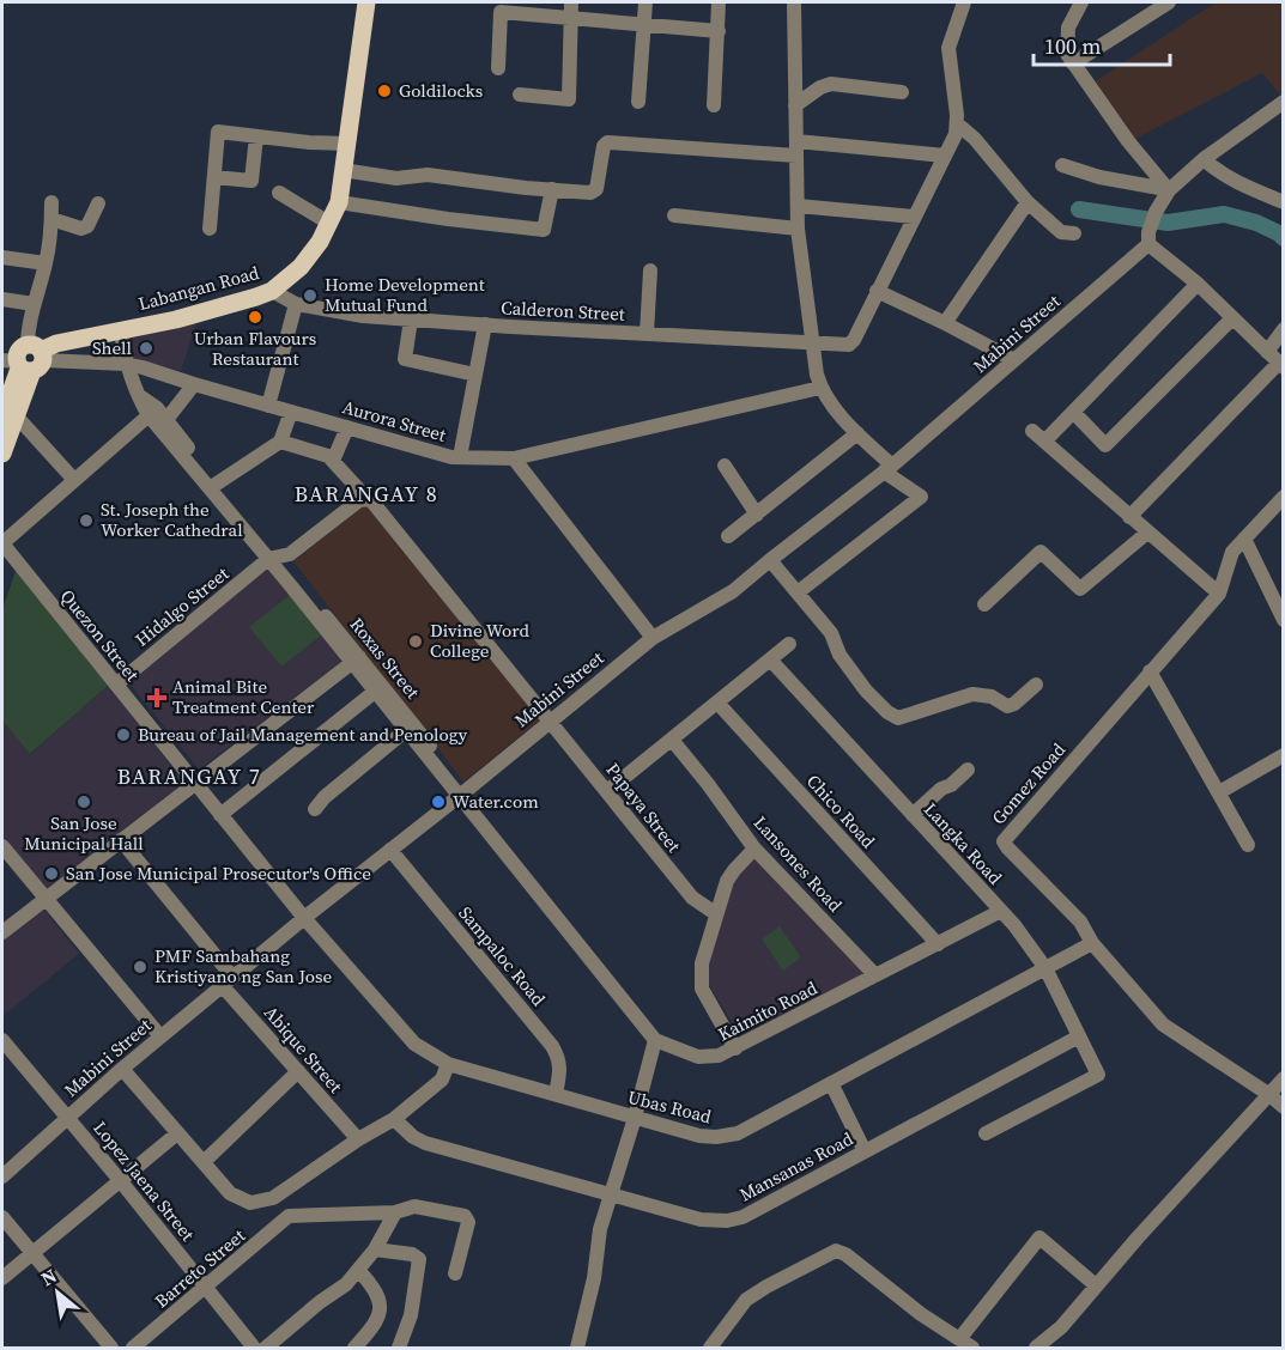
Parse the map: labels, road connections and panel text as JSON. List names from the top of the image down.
{
  "streets": {
    "main road": ["Labangan Road"],
    "street": [
      "Calderon Street",
      "Mabini Street",
      "Aurora Street",
      "Hidalgo Street",
      "Quezon Street",
      "Roxas Street",
      "Gomez Road",
      "Papaya Street",
      "Chico Road",
      "Langka Road",
      "Lansones Road",
      "Sampaloc Road",
      "Kaimito Road",
      "Abique Street",
      "Ubas Road",
      "Mansanas Road",
      "Lopez Jaena Street",
      "Barreto Street"
    ]
  },
  "crossings": [
    ["Labangan Road", "Calderon Street"],
    ["Labangan Road", "Aurora Street"],
    ["Labangan Road", "Roxas Street"],
    ["Mabini Street", "Quezon Street"],
    ["Mabini Street", "Roxas Street"],
    ["Mabini Street", "Papaya Street"],
    ["Mabini Street", "Sampaloc Road"],
    ["Mabini Street", "Abique Street"],
    ["Mabini Street", "Ubas Road"],
    ["Mabini Street", "Lopez Jaena Street"],
    ["Aurora Street", "Roxas Street"],
    ["Hidalgo Street", "Quezon Street"],
    ["Hidalgo Street", "Roxas Street"],
    ["Hidalgo Street", "Papaya Street"],
    ["Quezon Street", "Ubas Road"],
    ["Roxas Street", "Kaimito Road"],
    ["Gomez Road", "Ubas Road"],
    ["Chico Road", "Kaimito Road"],
    ["Langka Road", "Kaimito Road"],
    ["Langka Road", "Ubas Road"],
    ["Langka Road", "Mansanas Road"],
    ["Lansones Road", "Kaimito Road"],
    ["Sampaloc Road", "Ubas Road"],
    ["Lopez Jaena Street", "Barreto Street"]
  ],
  "districts": ["BARANGAY 8", "BARANGAY 7"],
  "places": {
    "other": [
      "Goldilocks",
      "Home Development Mutual Fund",
      "Urban Flavours Restaurant",
      "Shell",
      "St. Joseph the Worker Cathedral",
      "Divine Word College",
      "Bureau of Jail Management and Penology",
      "San Jose Municipal Hall",
      "Water.com",
      "San Jose Municipal Prosecutor's Office",
      "PMF Sambahang Kristiyano ng San Jose"
    ],
    "health": ["Animal Bite Treatment Center"]
  },
  "scale_bar": "100 m",
  "north": "top left"
}
